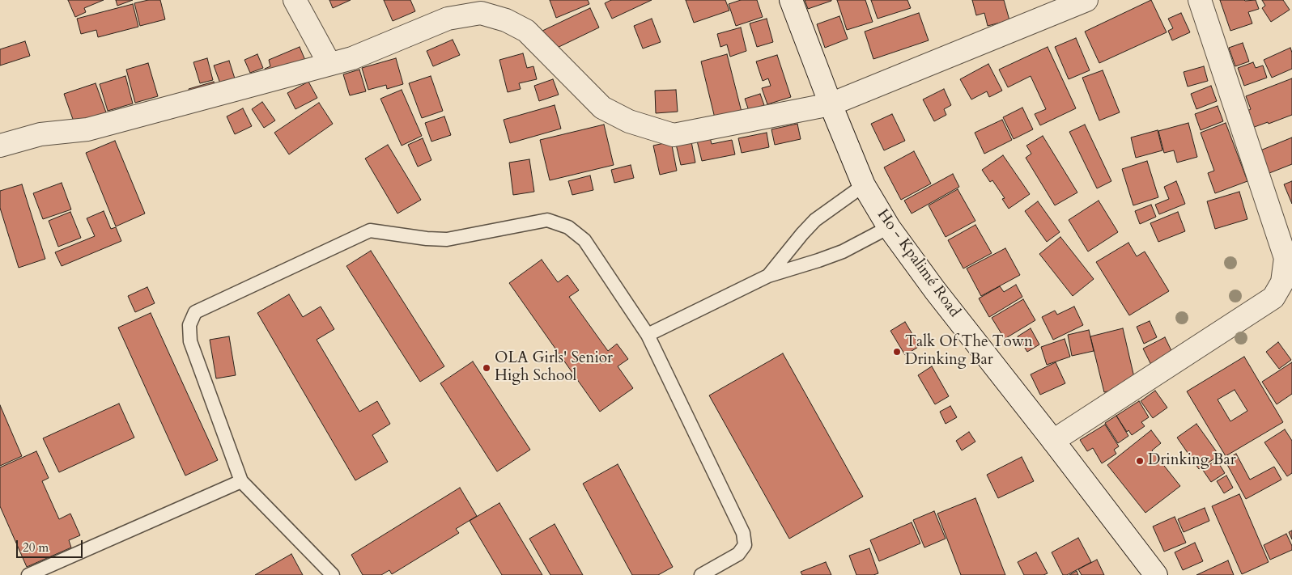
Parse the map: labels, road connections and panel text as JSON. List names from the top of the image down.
{
  "streets": {
    "street": ["Ho - Kpalimé Road"]
  },
  "places": ["Talk Of The Town Drinking Bar", "OLA Girls' Senior High School", "Drinking Bar"],
  "scale_bar": "20 m"
}
